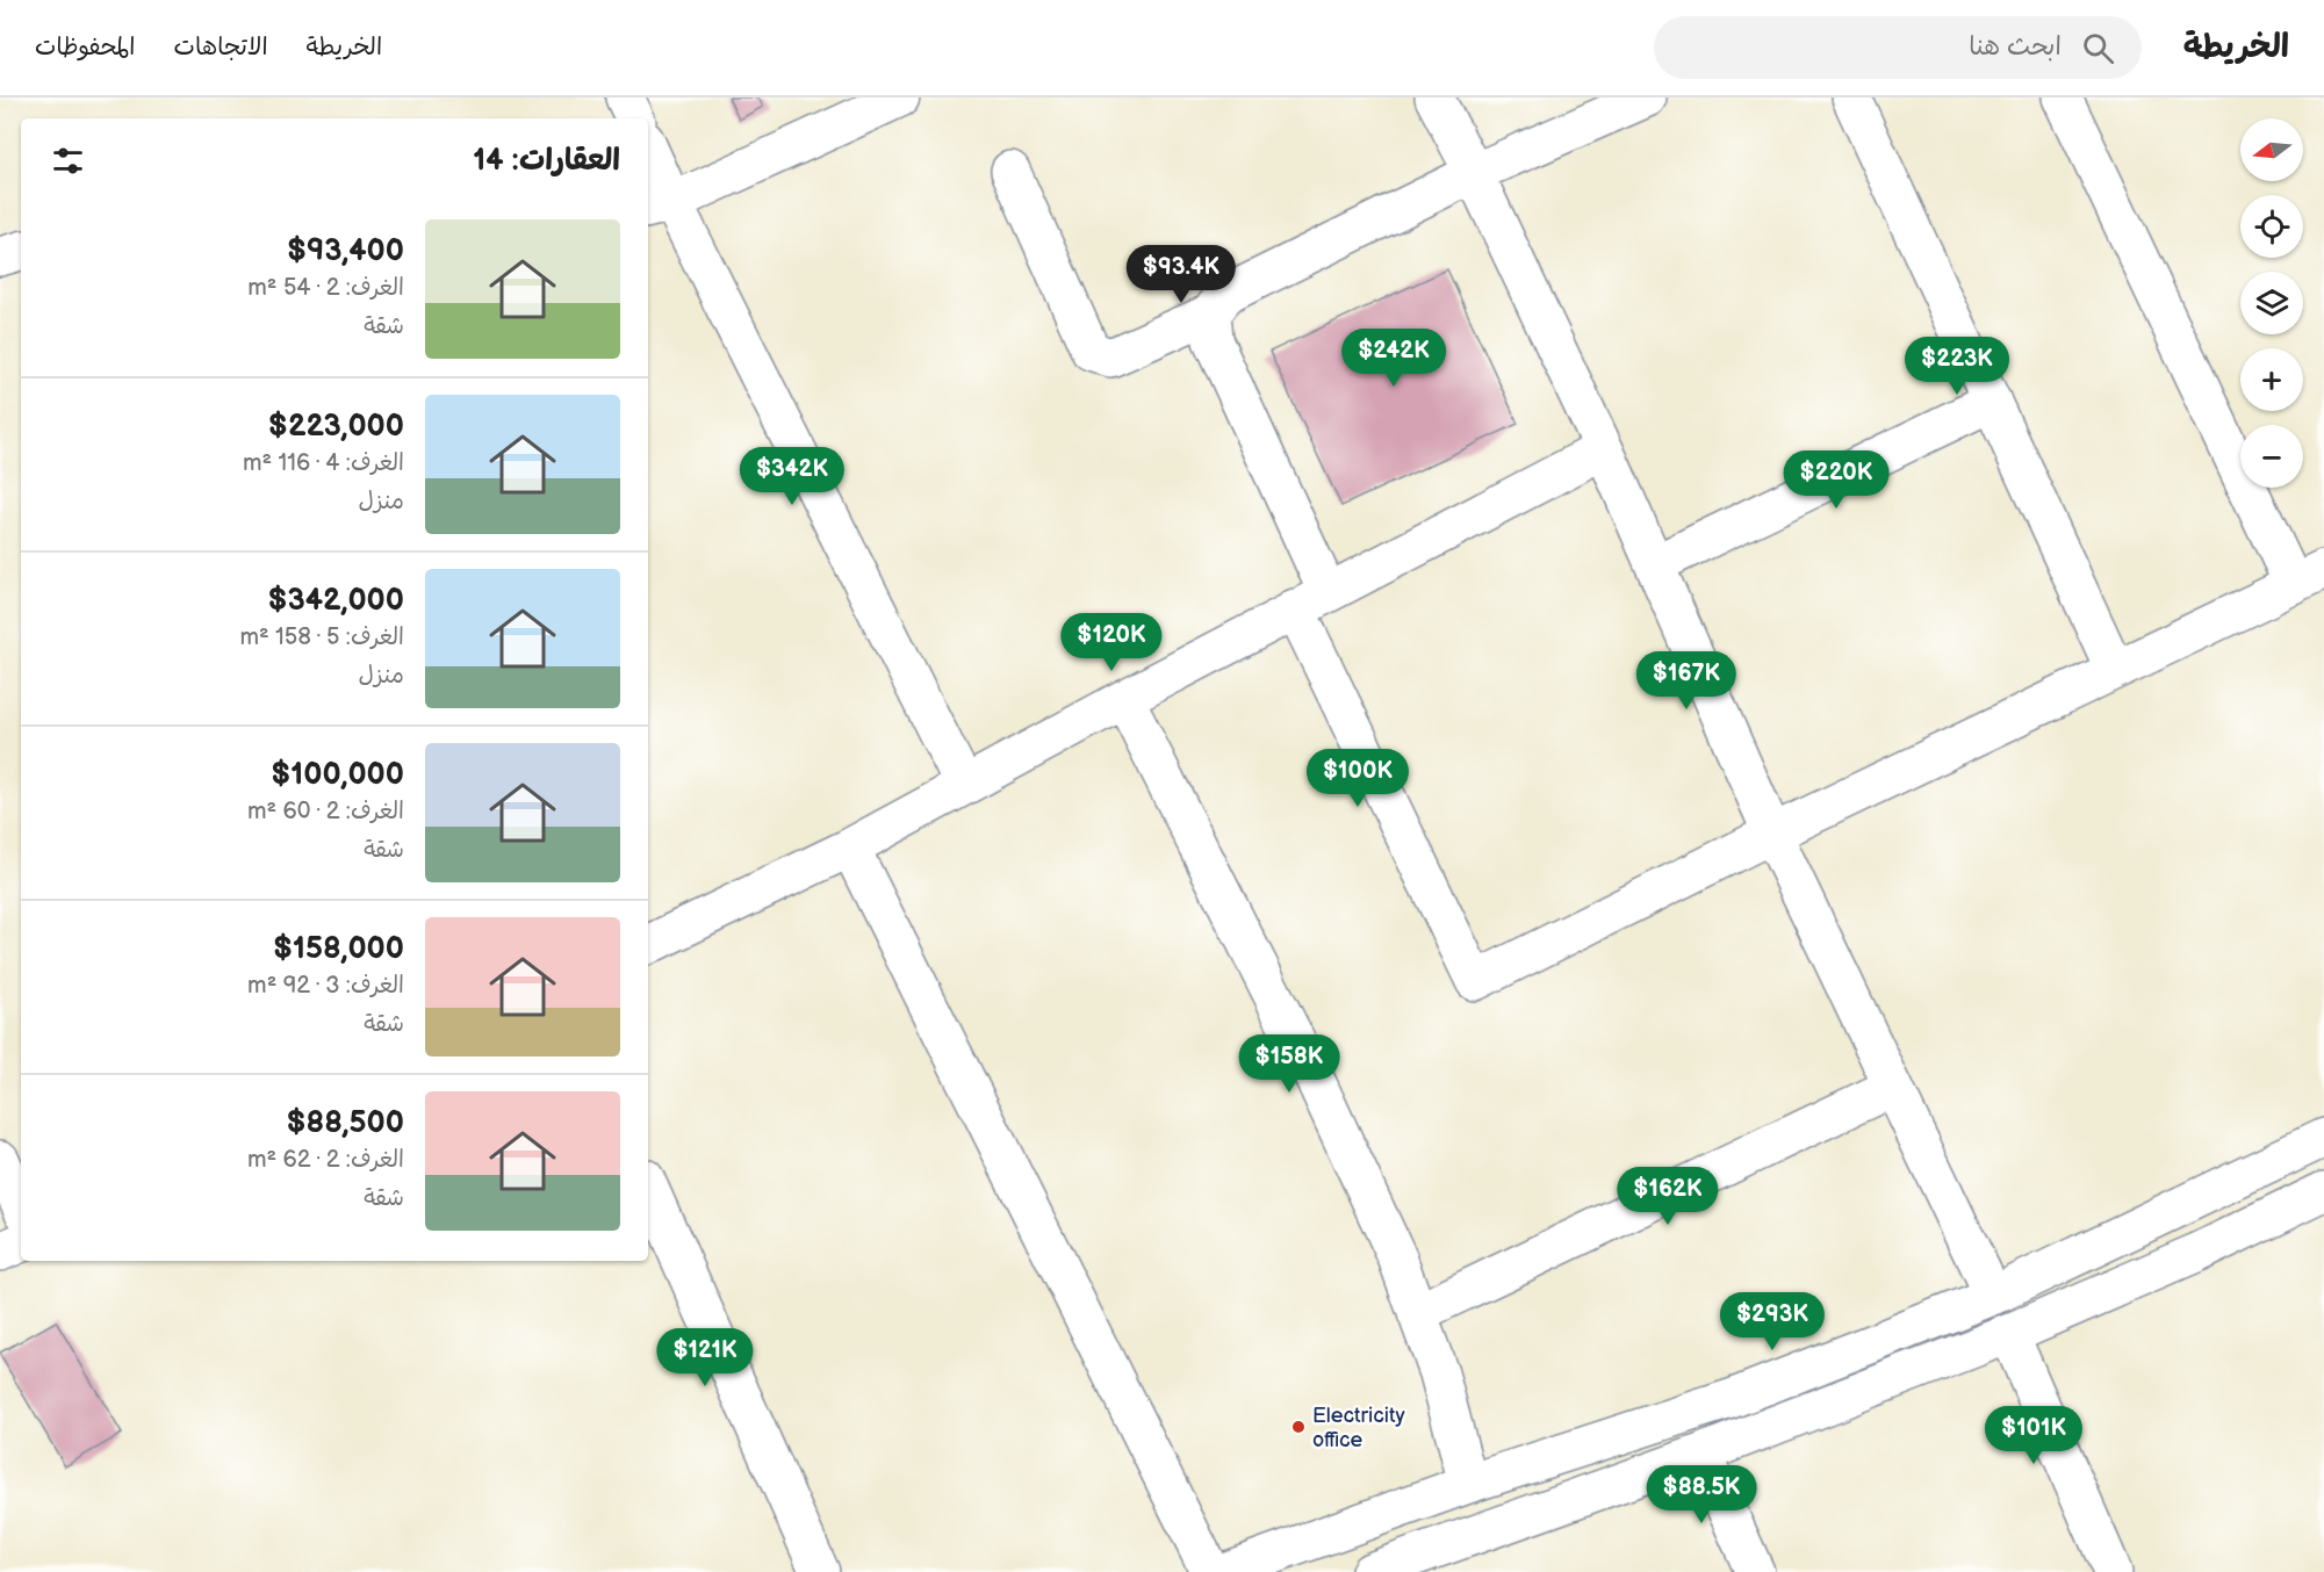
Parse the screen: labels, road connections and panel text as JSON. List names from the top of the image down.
{
  "places": ["Electricity office"],
  "north": "left",
  "page": {
    "header": "الخريطة",
    "search": "ابحث هنا",
    "nav": ["الخريطة", "الاتجاهات", "المحفوظات"],
    "map_buttons": ["+", "−"],
    "heading": "العقارات: 14",
    "list": [
      {
        "name": "$93,400",
        "note": "الغرف: 2 · 54 m² · شقة"
      },
      {
        "name": "$223,000",
        "note": "الغرف: 4 · 116 m² · منزل"
      },
      {
        "name": "$342,000",
        "note": "الغرف: 5 · 158 m² · منزل"
      },
      {
        "name": "$100,000",
        "note": "الغرف: 2 · 60 m² · شقة"
      },
      {
        "name": "$158,000",
        "note": "الغرف: 3 · 92 m² · شقة"
      },
      {
        "name": "$88,500",
        "note": "الغرف: 2 · 62 m² · شقة"
      }
    ],
    "price": [
      "$93.4K",
      "$242K",
      "$223K",
      "$342K",
      "$220K",
      "$120K",
      "$167K",
      "$100K",
      "$158K",
      "$162K",
      "$293K",
      "$121K",
      "$101K",
      "$88.5K"
    ]
  }
}
